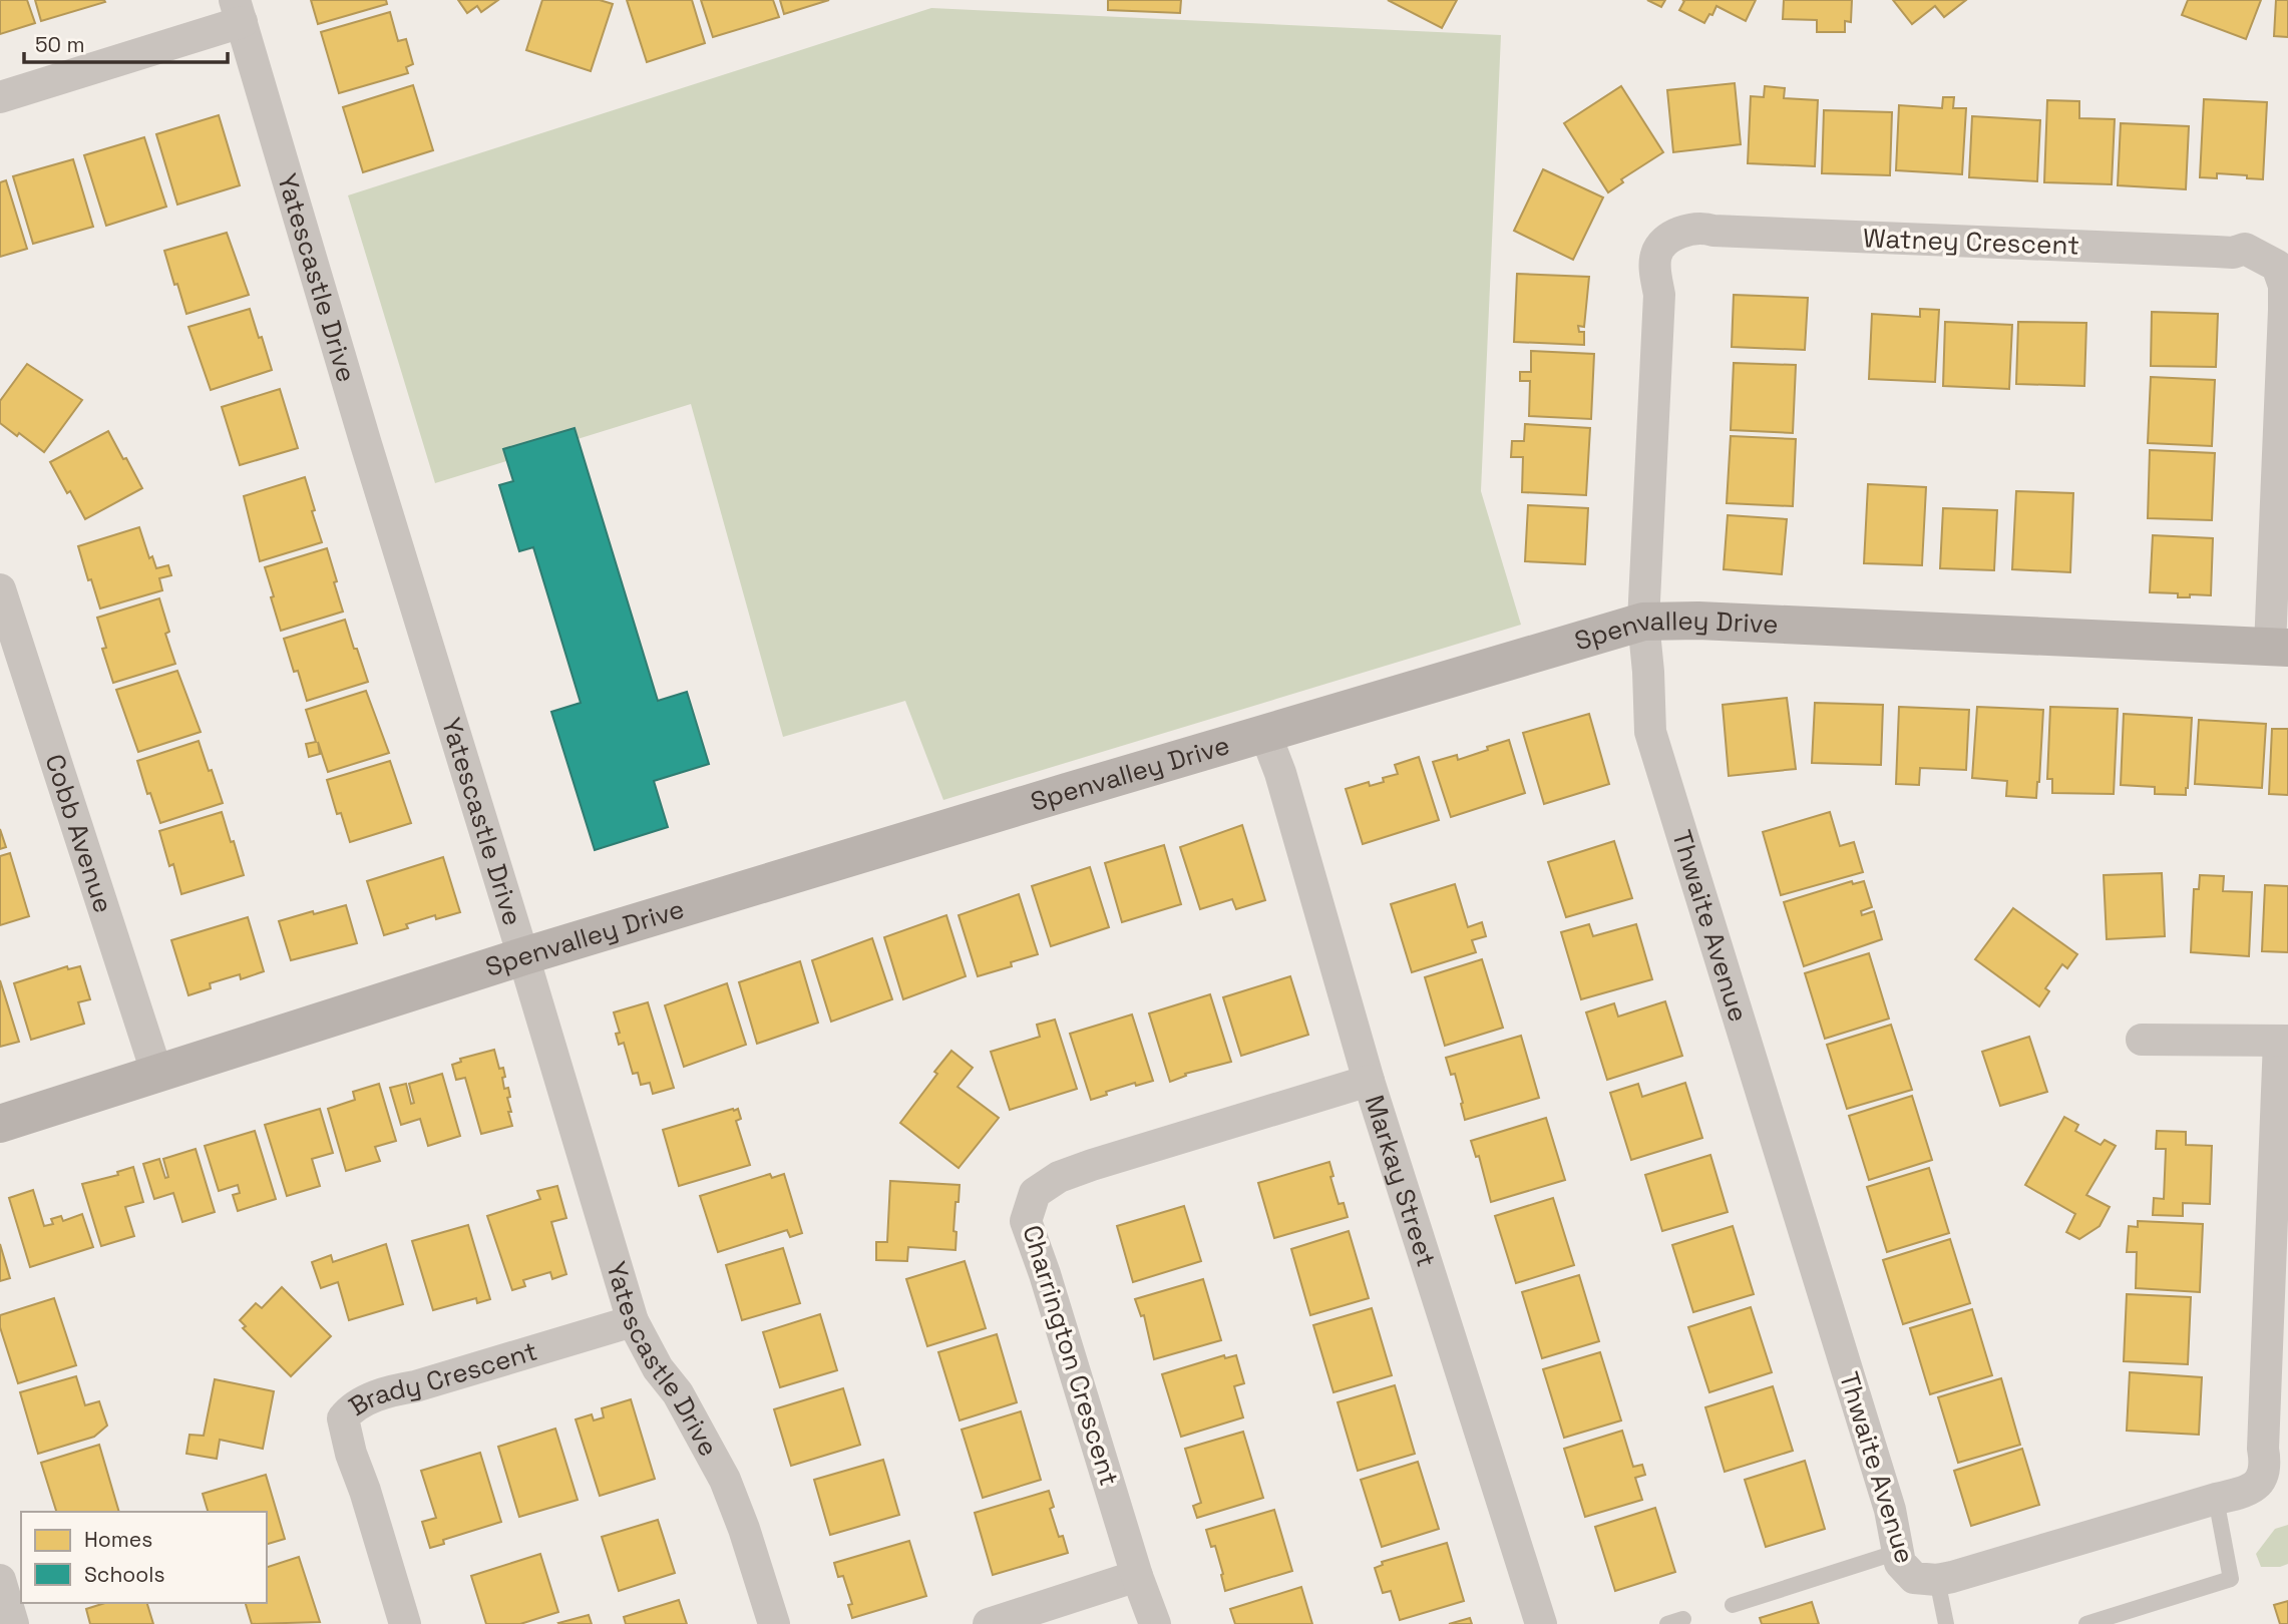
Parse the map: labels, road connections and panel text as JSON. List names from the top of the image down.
{
  "streets": {
    "street": [
      "Watney Crescent",
      "Yatescastle Drive",
      "Spenvalley Drive",
      "Cobb Avenue",
      "Thwaite Avenue",
      "Markay Street",
      "Charrington Crescent",
      "Brady Crescent"
    ]
  },
  "crossings": [
    ["Watney Crescent", "Spenvalley Drive"],
    ["Watney Crescent", "Thwaite Avenue"],
    ["Yatescastle Drive", "Spenvalley Drive"],
    ["Yatescastle Drive", "Brady Crescent"],
    ["Spenvalley Drive", "Cobb Avenue"],
    ["Spenvalley Drive", "Thwaite Avenue"],
    ["Spenvalley Drive", "Markay Street"],
    ["Markay Street", "Charrington Crescent"]
  ],
  "legend": ["Homes", "Schools"],
  "scale_bar": "50 m"
}
